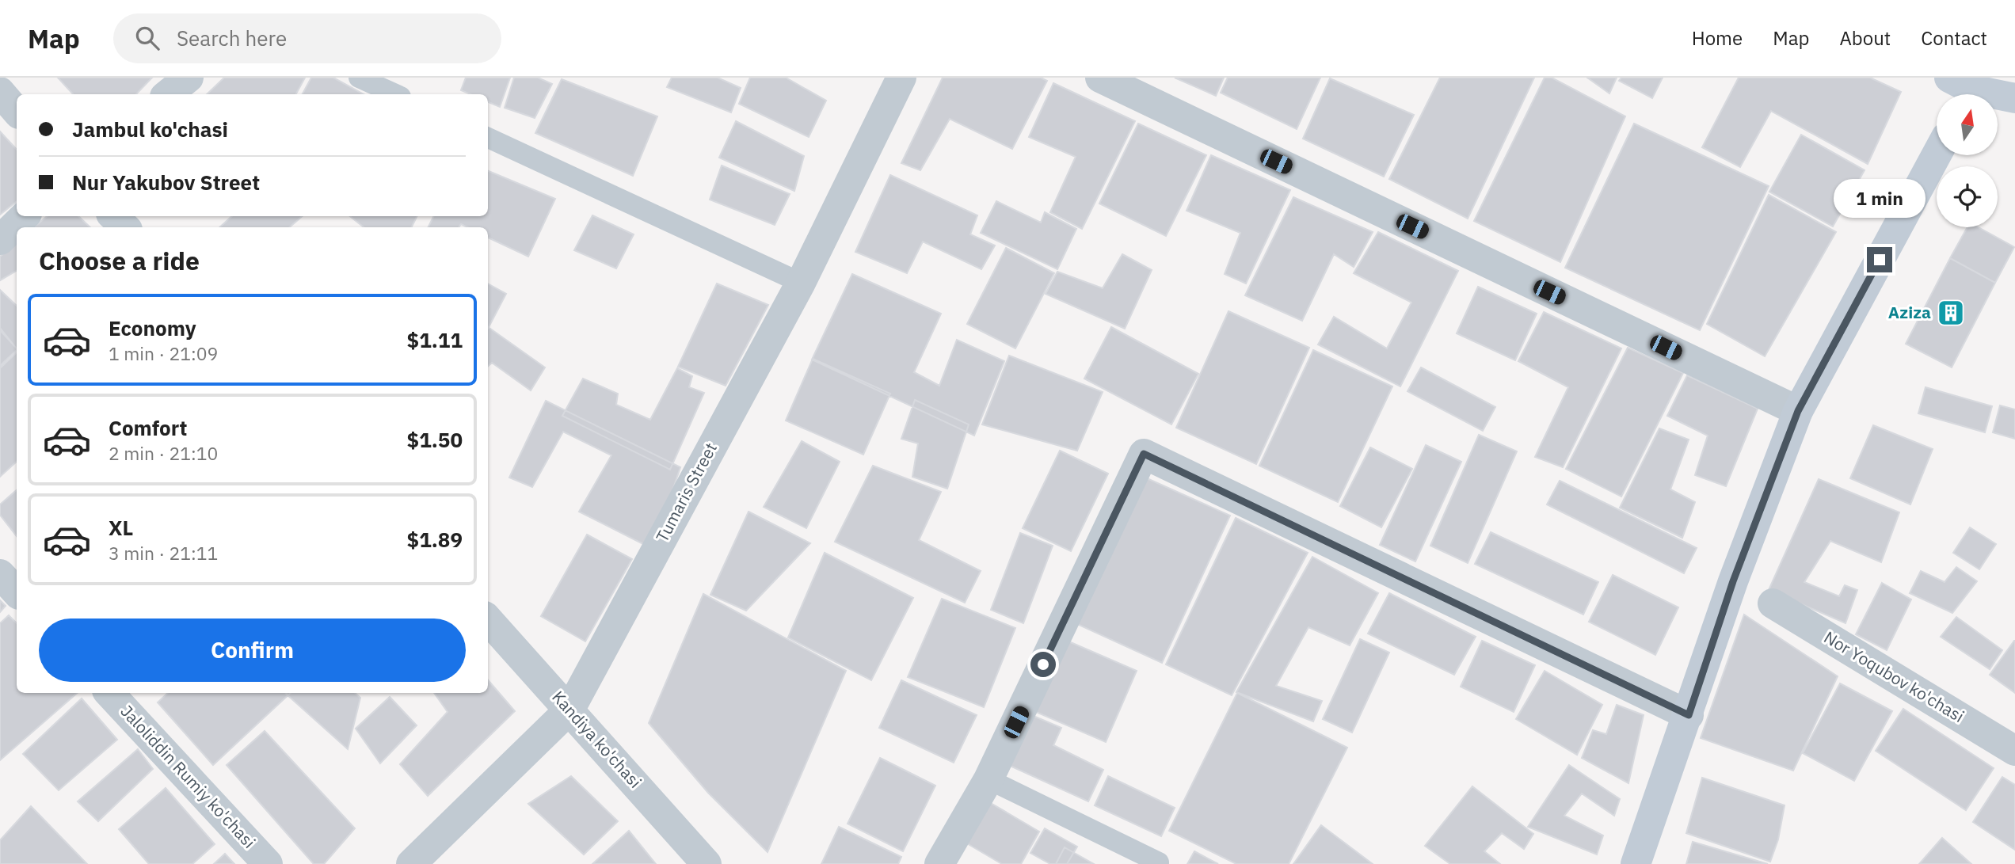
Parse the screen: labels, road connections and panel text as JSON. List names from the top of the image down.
{
  "streets": {
    "street": [
      "Tumaris Street",
      "Nor Yoqubov ko'chasi",
      "Kandiya ko'chasi",
      "Jaloliddin Rumiy ko'chasi"
    ]
  },
  "crossings": [
    ["Tumaris Street", "Kandiya ko'chasi"]
  ],
  "places": {
    "building": ["Aziza"]
  },
  "north": "top",
  "page": {
    "header": "Map",
    "search": "Search here",
    "nav": [
      "Home",
      "Map",
      "About",
      "Contact"
    ],
    "banner": ["Jambul ko'chasi", "Nur Yakubov Street"],
    "bubble": "1 min",
    "heading": "Choose a ride",
    "list": [
      {
        "name": "Economy",
        "note": "1 min · 21:09",
        "value": "$1.11"
      },
      {
        "name": "Comfort",
        "note": "2 min · 21:10",
        "value": "$1.50"
      },
      {
        "name": "XL",
        "note": "3 min · 21:11",
        "value": "$1.89"
      }
    ],
    "buttons": "Confirm"
  }
}
